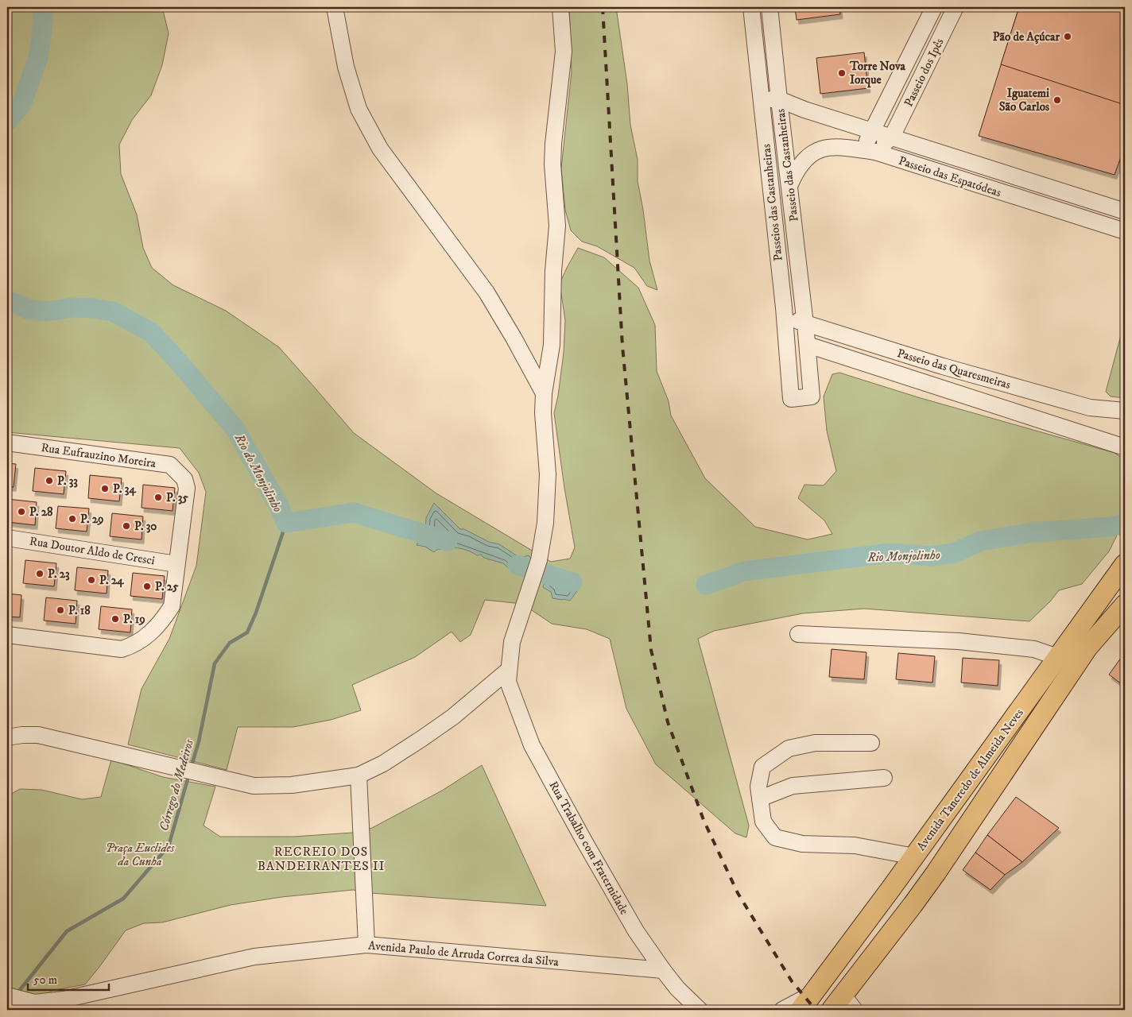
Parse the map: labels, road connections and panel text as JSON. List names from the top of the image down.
{
  "streets": {
    "main road": ["Avenida Tancredo de Almeida Neves"],
    "street": [
      "Passeio dos Ipês",
      "Passeio das Castanheiras",
      "Passeio das Espatódeas",
      "Passeios das Castanheiras",
      "Passeio das Quaresmeiras",
      "Rua Eufrauzino Moreira",
      "Rua Doutor Aldo de Cresci",
      "Rua Trabalho com Fraternidade",
      "Avenida Paulo de Arruda Correa da Silva"
    ]
  },
  "crossings": [
    ["Passeio dos Ipês", "Passeio das Espatódeas"],
    ["Passeio das Castanheiras", "Passeio das Espatódeas"],
    ["Passeio das Castanheiras", "Passeio das Quaresmeiras"],
    ["Passeios das Castanheiras", "Passeio das Quaresmeiras"],
    ["Rua Eufrauzino Moreira", "Rua Doutor Aldo de Cresci"],
    ["Rua Trabalho com Fraternidade", "Avenida Paulo de Arruda Correa da Silva"]
  ],
  "districts": ["RECREIO DOS BANDEIRANTES II"],
  "water": ["Rio do Monjolinho", "Rio Monjolinho", "Córrego do Medeiros"],
  "parks": ["Praça Euclides da Cunha"],
  "places": [
    "Pão de Açúcar",
    "Torre Nova Iorque",
    "Iguatemi São Carlos",
    "P. 33",
    "P. 34",
    "P. 35",
    "P. 28",
    "P. 29",
    "P. 30",
    "P. 23",
    "P. 24",
    "P. 25",
    "P. 18",
    "P. 19"
  ],
  "scale_bar": "50 m"
}
